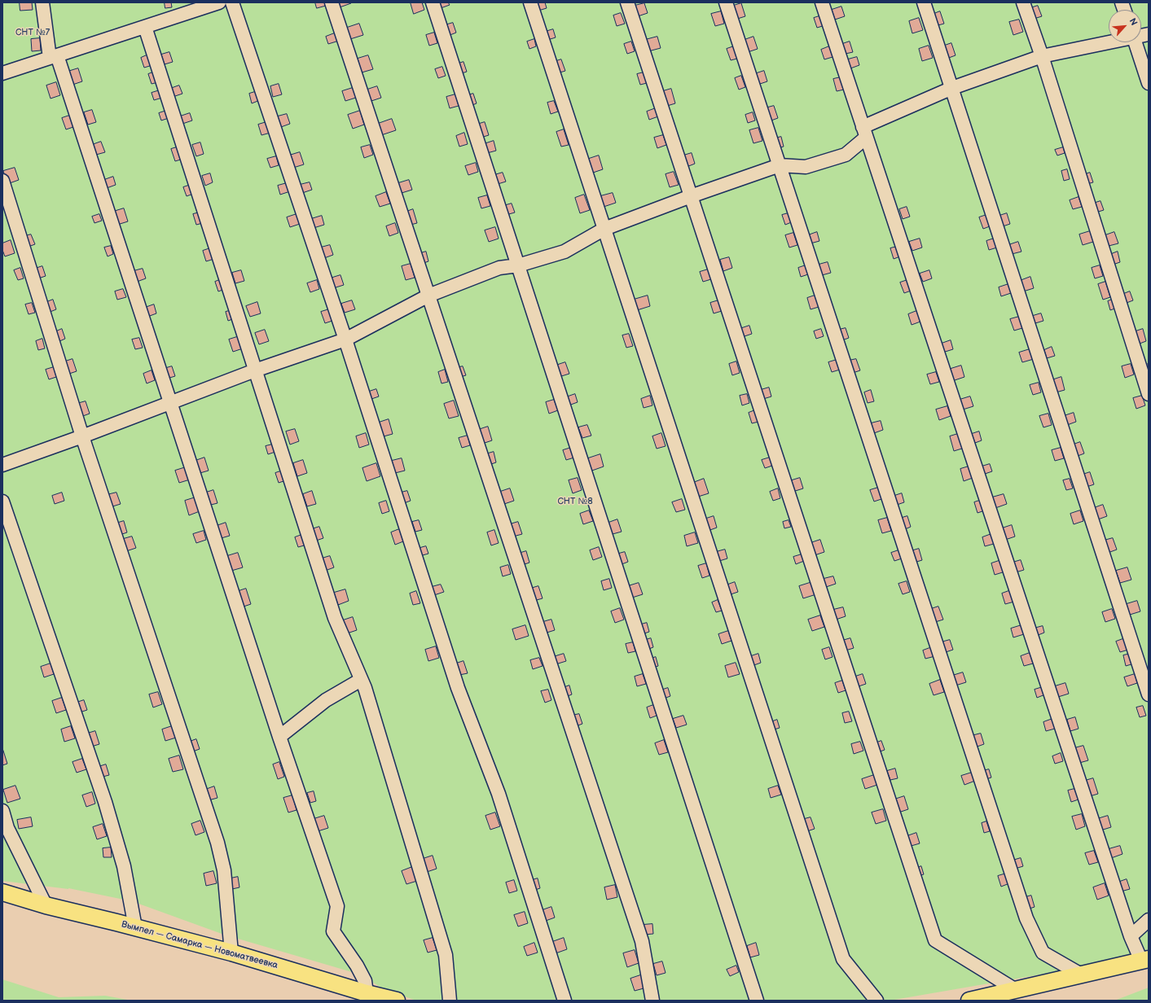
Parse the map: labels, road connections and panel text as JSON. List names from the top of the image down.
{
  "streets": {
    "main road": ["Вымпел — Самарка — Новоматвеевка"]
  },
  "parks": ["СНТ №7", "СНТ №8"],
  "north": "top right"
}
